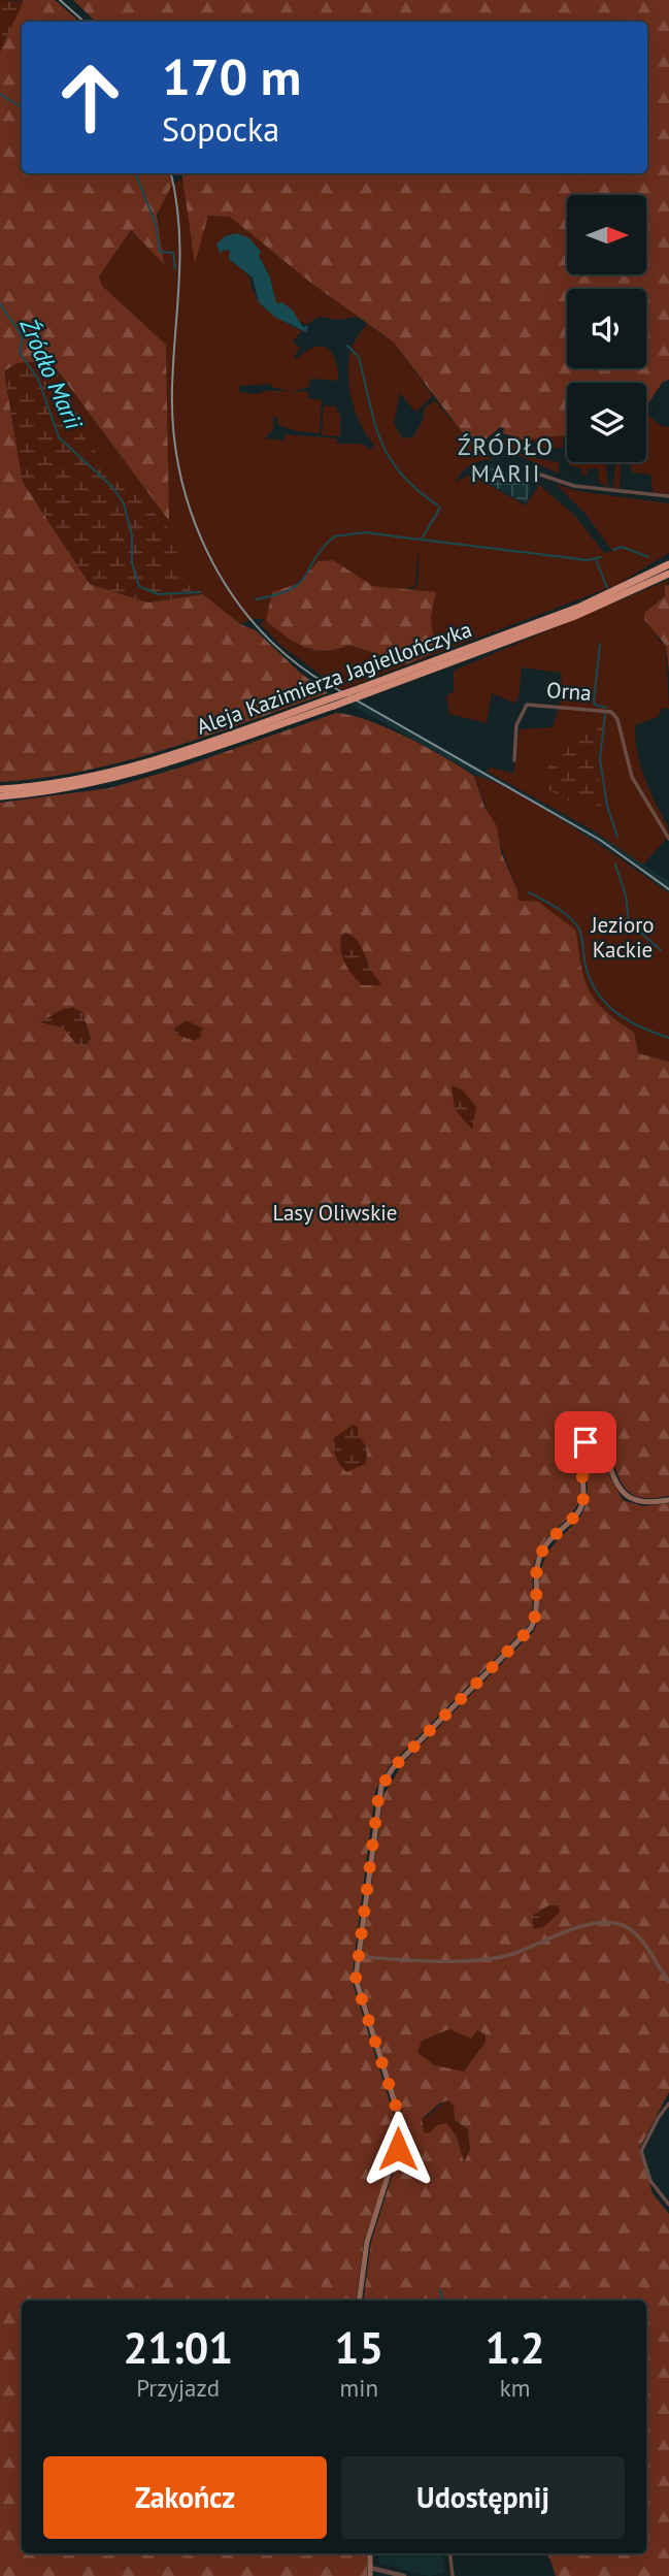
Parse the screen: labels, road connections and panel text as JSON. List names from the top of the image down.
{
  "streets": {
    "highway": ["Aleja Kazimierza Jagiellończyka"],
    "street": ["Orna"]
  },
  "districts": ["ŹRÓDŁO MARII"],
  "water": ["Źródło Marii"],
  "parks": ["Jezioro Kackie", "Lasy Oliwskie"],
  "north": "right",
  "page": {
    "turn": ["170 m", "Sopocka"],
    "eta": [
      "21:01",
      "Przyjazd",
      "15",
      "min",
      "1.2",
      "km"
    ],
    "buttons": ["Zakończ", "Udostępnij"]
  }
}
